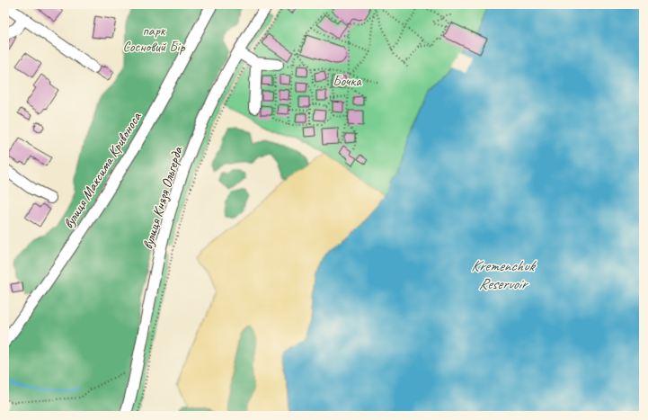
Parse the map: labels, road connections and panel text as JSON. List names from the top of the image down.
{
  "streets": {
    "street": ["вулиця Максима Кривоноса", "вулиця Князя Ольгерда"]
  },
  "water": ["Kremenchuk Reservoir"],
  "parks": ["парк Сосновий Бір", "Бочка"]
}
